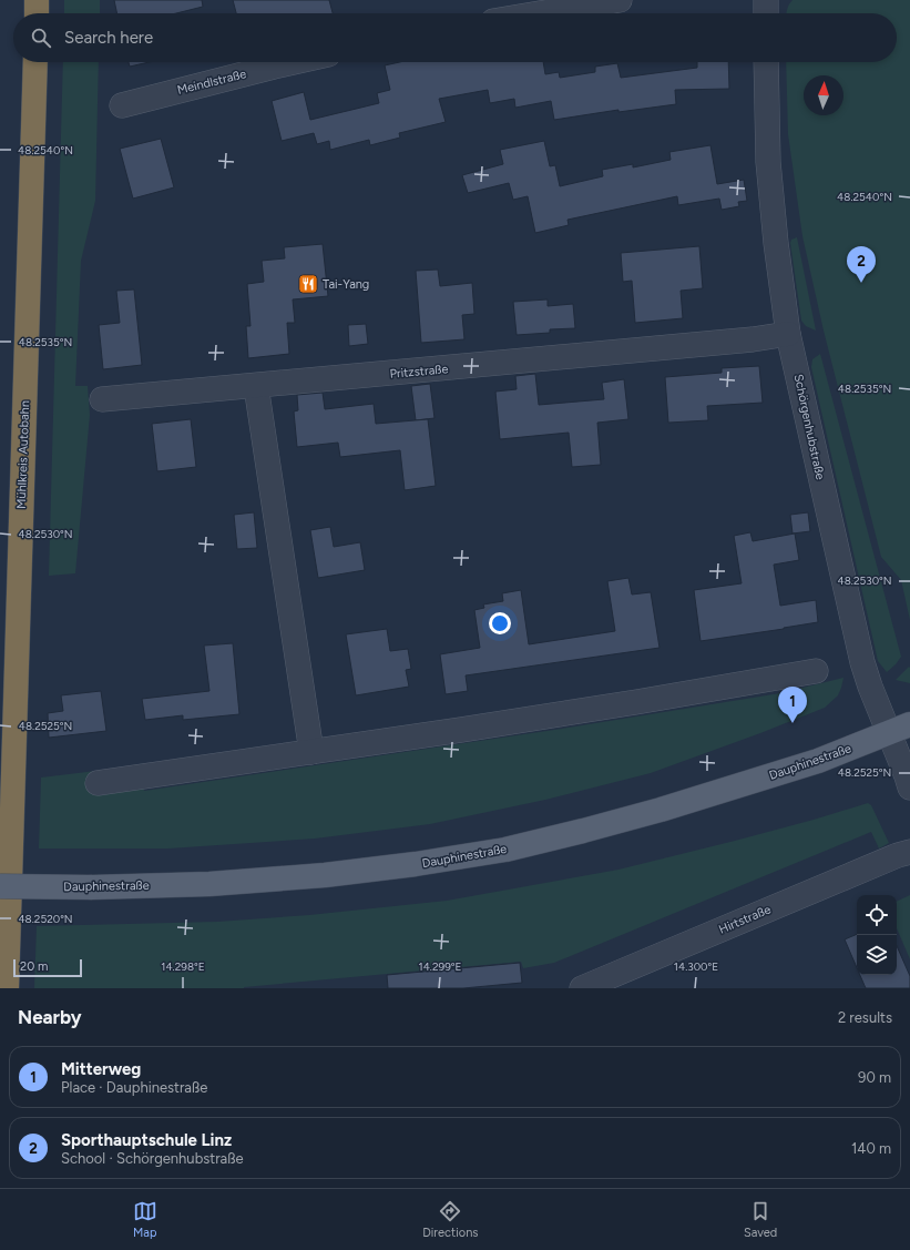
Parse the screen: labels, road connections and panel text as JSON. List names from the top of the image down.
{
  "streets": {
    "highway": ["Mühlkreis Autobahn"],
    "main road": ["Dauphinestraße"],
    "street": [
      "Meindlstraße",
      "Pritzstraße",
      "Schörgenhubstraße",
      "Hirtstraße"
    ]
  },
  "crossings": [
    ["Pritzstraße", "Schörgenhubstraße"],
    ["Schörgenhubstraße", "Dauphinestraße"]
  ],
  "places": {
    "restaurant": ["Tai-Yang"]
  },
  "scale_bar": "20 m",
  "north": "top",
  "page": {
    "search": "Search here",
    "pins": ["2", "1"],
    "scale": "20 m",
    "heading": ["Nearby", "2 results"],
    "list": [
      {
        "mark": "1",
        "name": "Mitterweg",
        "note": "Place · Dauphinestraße",
        "value": "90 m"
      },
      {
        "mark": "2",
        "name": "Sporthauptschule Linz",
        "note": "School · Schörgenhubstraße",
        "value": "140 m"
      }
    ],
    "nav": ["Map", "Directions", "Saved"]
  },
  "coordinates": [
    "48.2540°N",
    "48.2535°N",
    "48.2530°N",
    "48.2525°N",
    "48.2520°N",
    "14.298°E",
    "14.299°E",
    "14.300°E"
  ]
}
